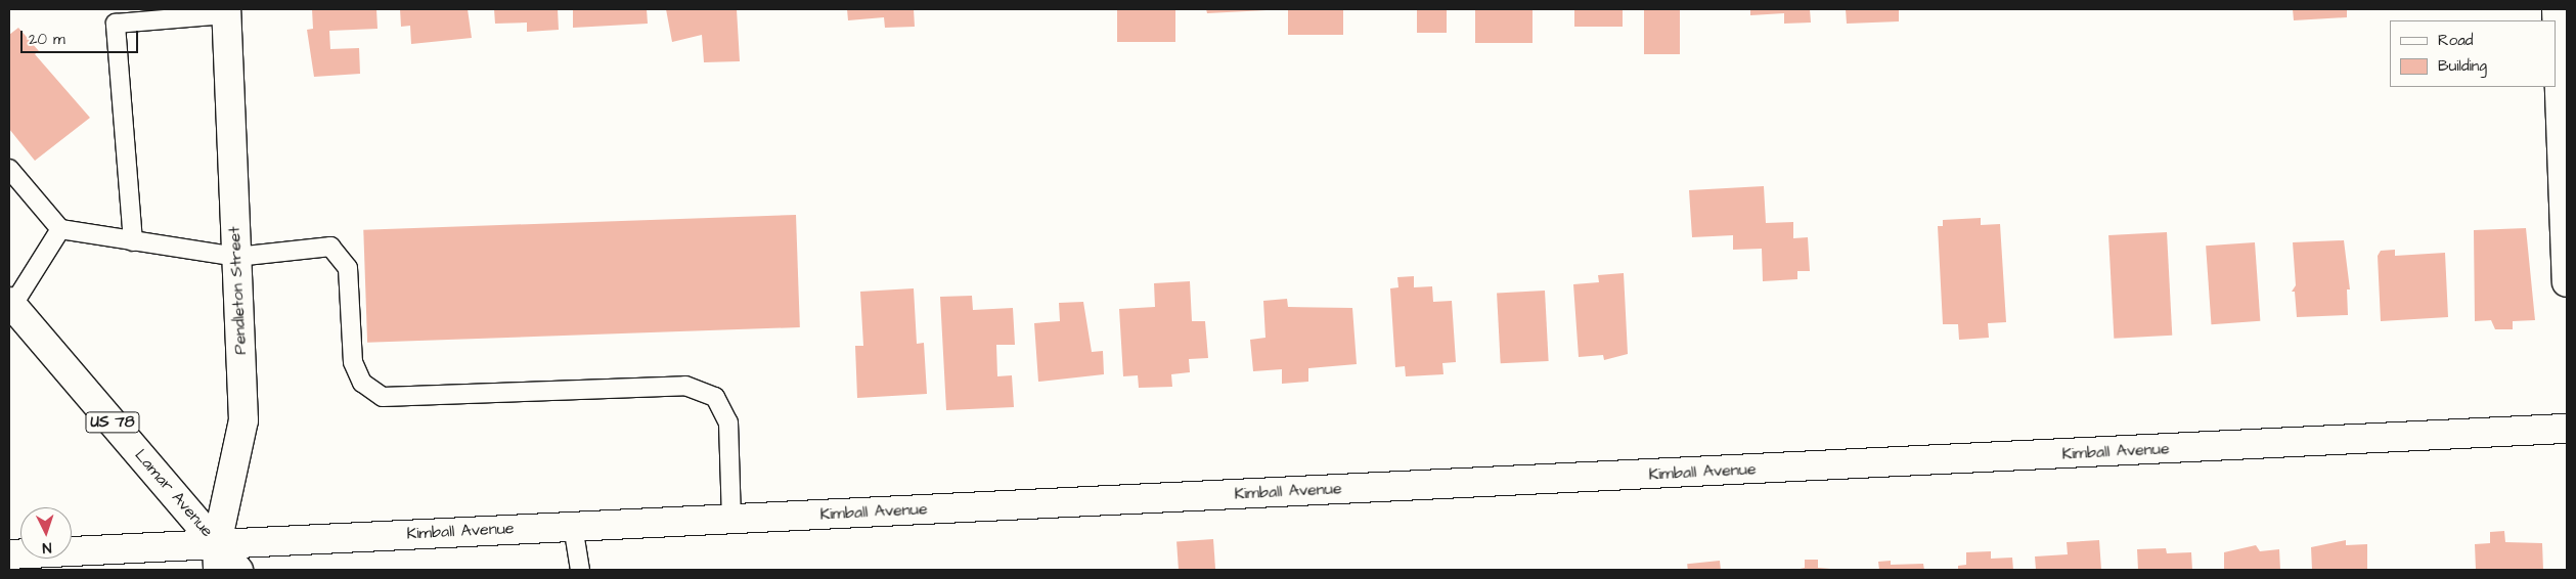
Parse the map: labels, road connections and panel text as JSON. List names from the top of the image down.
{
  "streets": {
    "street": [
      "Pendleton Street",
      "US 78",
      "Kimball Avenue",
      "Lamar Avenue"
    ]
  },
  "crossings": [
    ["Pendleton Street", "Kimball Avenue"],
    ["Pendleton Street", "Lamar Avenue"],
    ["Kimball Avenue", "Lamar Avenue"]
  ],
  "legend": ["Road", "Building"],
  "scale_bar": "20 m",
  "north": "bottom"
}
